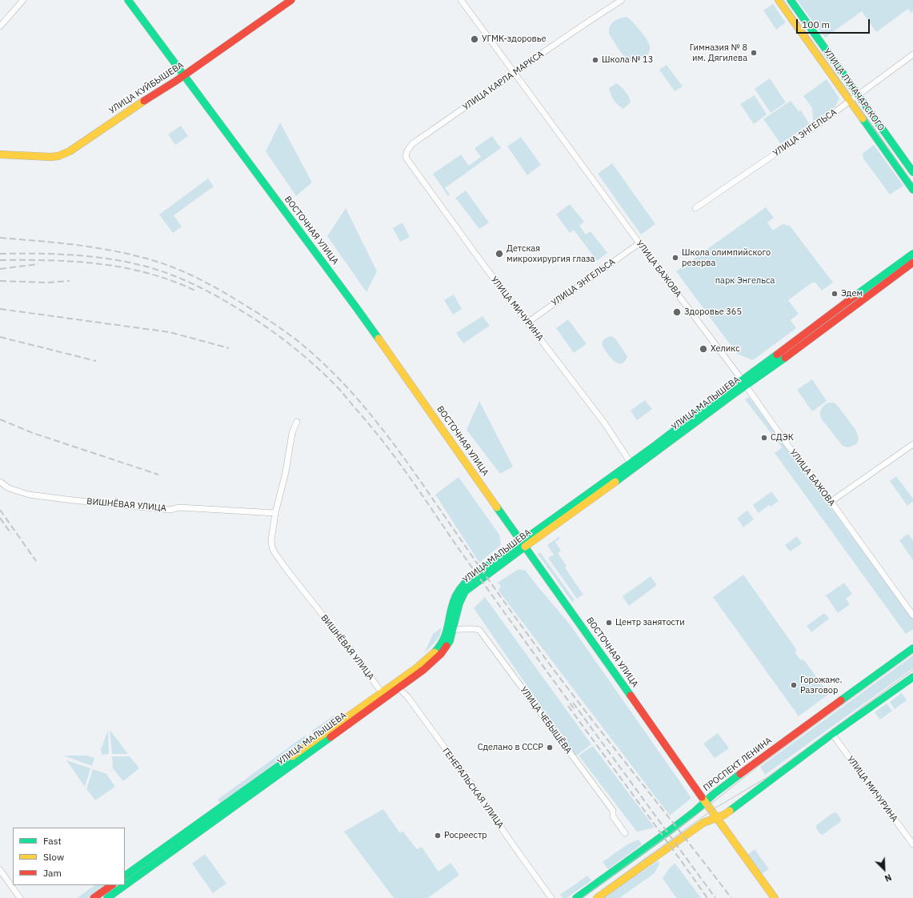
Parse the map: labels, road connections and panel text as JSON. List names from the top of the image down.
{
  "streets": {
    "main road": [
      "УЛИЦА КУЙБЫШЕВА",
      "УЛИЦА ЛУНАЧАРСКОГО",
      "ВОСТОЧНАЯ УЛИЦА",
      "УЛИЦА МАЛЫШЕВА",
      "ПРОСПЕКТ ЛЕНИНА"
    ],
    "street": [
      "УЛИЦА КАРЛА МАРКСА",
      "УЛИЦА ЭНГЕЛЬСА",
      "УЛИЦА БАЖОВА",
      "УЛИЦА МИЧУРИНА",
      "ВИШНЁВАЯ УЛИЦА",
      "УЛИЦА ЧЕБЫШЁВА",
      "ГЕНЕРАЛЬСКАЯ УЛИЦА"
    ]
  },
  "crossings": [
    ["УЛИЦА КАРЛА МАРКСА", "УЛИЦА БАЖОВА"],
    ["УЛИЦА КАРЛА МАРКСА", "УЛИЦА МИЧУРИНА"],
    ["УЛИЦА КУЙБЫШЕВА", "ВОСТОЧНАЯ УЛИЦА"],
    ["УЛИЦА ЛУНАЧАРСКОГО", "УЛИЦА ЭНГЕЛЬСА"],
    ["УЛИЦА ЭНГЕЛЬСА", "УЛИЦА БАЖОВА"],
    ["УЛИЦА ЭНГЕЛЬСА", "УЛИЦА МИЧУРИНА"],
    ["ВОСТОЧНАЯ УЛИЦА", "УЛИЦА МАЛЫШЕВА"],
    ["ВОСТОЧНАЯ УЛИЦА", "ПРОСПЕКТ ЛЕНИНА"],
    ["УЛИЦА БАЖОВА", "УЛИЦА МАЛЫШЕВА"],
    ["УЛИЦА МИЧУРИНА", "УЛИЦА МАЛЫШЕВА"],
    ["УЛИЦА МАЛЫШЕВА", "ВИШНЁВАЯ УЛИЦА"],
    ["УЛИЦА МАЛЫШЕВА", "УЛИЦА ЧЕБЫШЁВА"],
    ["УЛИЦА МАЛЫШЕВА", "ГЕНЕРАЛЬСКАЯ УЛИЦА"]
  ],
  "parks": ["парк Энгельса"],
  "places": [
    "УГМК-здоровье",
    "Гимназия № 8 им. Дягилева",
    "Школа № 13",
    "Детская микрохирургия глаза",
    "Школа олимпийского резерва",
    "Эдем",
    "Здоровье 365",
    "Хеликс",
    "СДЭК",
    "Центр занятости",
    "Горожане. Разговор",
    "Сделано в СССР",
    "Росреестр"
  ],
  "legend": ["Fast", "Slow", "Jam"],
  "scale_bar": "100 m",
  "north": "bottom right"
}
